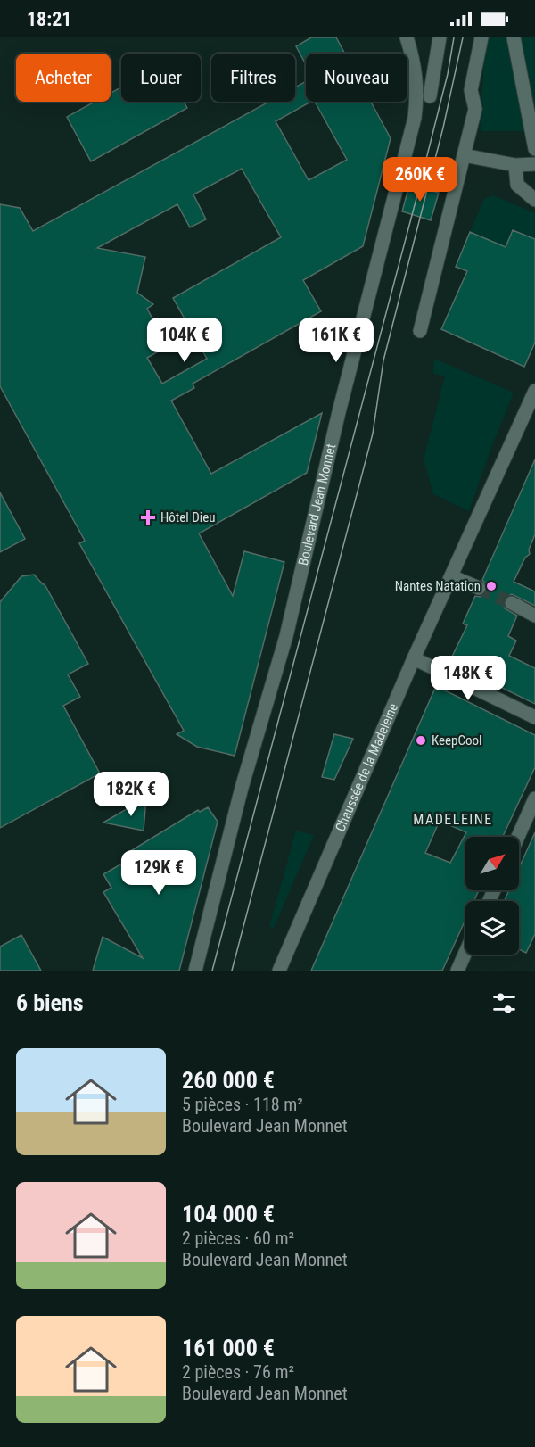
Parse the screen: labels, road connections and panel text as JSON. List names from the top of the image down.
{
  "streets": {
    "main road": ["Boulevard Jean Monnet", "Chaussée de la Madeleine"]
  },
  "districts": ["MADELEINE"],
  "places": {
    "health": ["Hôtel Dieu"],
    "other": ["Nantes Natation", "KeepCool"]
  },
  "north": "top right",
  "page": {
    "status": "18:21",
    "chip": [
      "Acheter",
      "Louer",
      "Filtres",
      "Nouveau"
    ],
    "price": [
      "260K €",
      "104K €",
      "161K €",
      "148K €",
      "182K €",
      "129K €"
    ],
    "heading": "6 biens",
    "list": [
      {
        "name": "260 000 €",
        "note": "5 pièces · 118 m² · Boulevard Jean Monnet"
      },
      {
        "name": "104 000 €",
        "note": "2 pièces · 60 m² · Boulevard Jean Monnet"
      },
      {
        "name": "161 000 €",
        "note": "2 pièces · 76 m² · Boulevard Jean Monnet"
      }
    ]
  }
}
